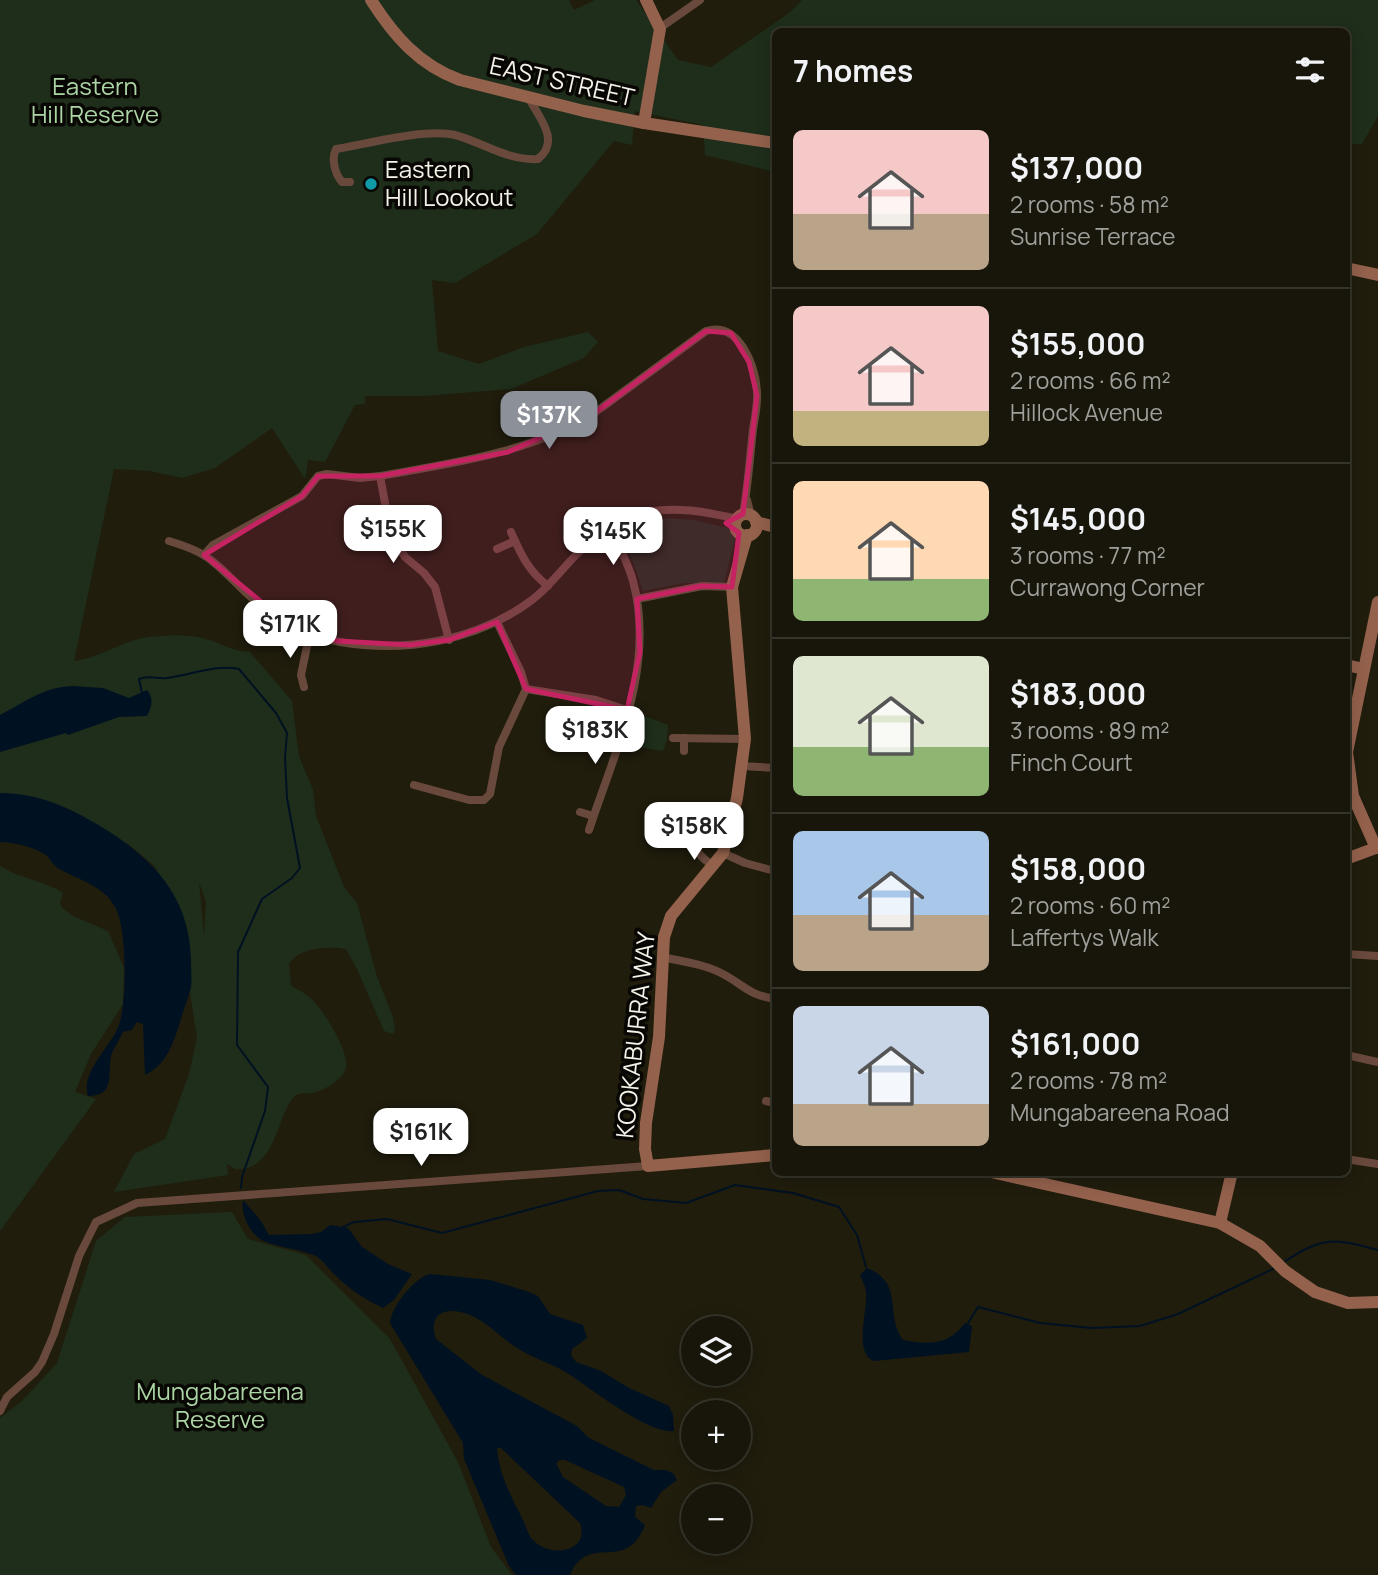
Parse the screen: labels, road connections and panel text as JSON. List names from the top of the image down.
{
  "streets": {
    "street": ["EAST STREET", "KOOKABURRA WAY"]
  },
  "parks": ["Eastern Hill Reserve", "Mungabareena Reserve"],
  "places": ["Eastern Hill Lookout"],
  "page": {
    "heading": "7 homes",
    "list": [
      {
        "name": "$137,000",
        "note": "2 rooms · 58 m² · Sunrise Terrace"
      },
      {
        "name": "$155,000",
        "note": "2 rooms · 66 m² · Hillock Avenue"
      },
      {
        "name": "$145,000",
        "note": "3 rooms · 77 m² · Currawong Corner"
      },
      {
        "name": "$183,000",
        "note": "3 rooms · 89 m² · Finch Court"
      },
      {
        "name": "$158,000",
        "note": "2 rooms · 60 m² · Laffertys Walk"
      },
      {
        "name": "$161,000",
        "note": "2 rooms · 78 m² · Mungabareena Road"
      }
    ],
    "price": [
      "$137K",
      "$155K",
      "$145K",
      "$171K",
      "$183K",
      "$158K",
      "$161K"
    ],
    "map_buttons": ["+", "−"]
  }
}
